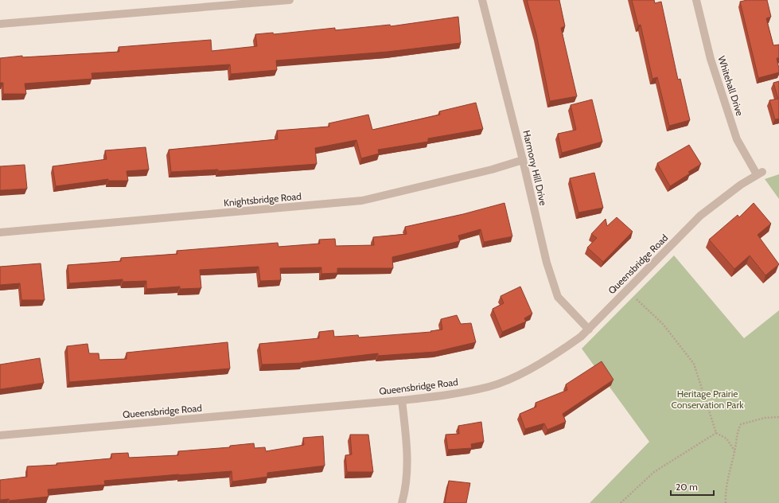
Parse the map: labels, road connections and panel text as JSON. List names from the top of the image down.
{
  "streets": {
    "street": [
      "Whitehall Drive",
      "Harmony Hill Drive",
      "Knightsbridge Road",
      "Queensbridge Road"
    ]
  },
  "crossings": [
    ["Whitehall Drive", "Queensbridge Road"],
    ["Harmony Hill Drive", "Knightsbridge Road"],
    ["Harmony Hill Drive", "Queensbridge Road"]
  ],
  "parks": ["Heritage Prairie Conservation Park"],
  "scale_bar": "20 m"
}
